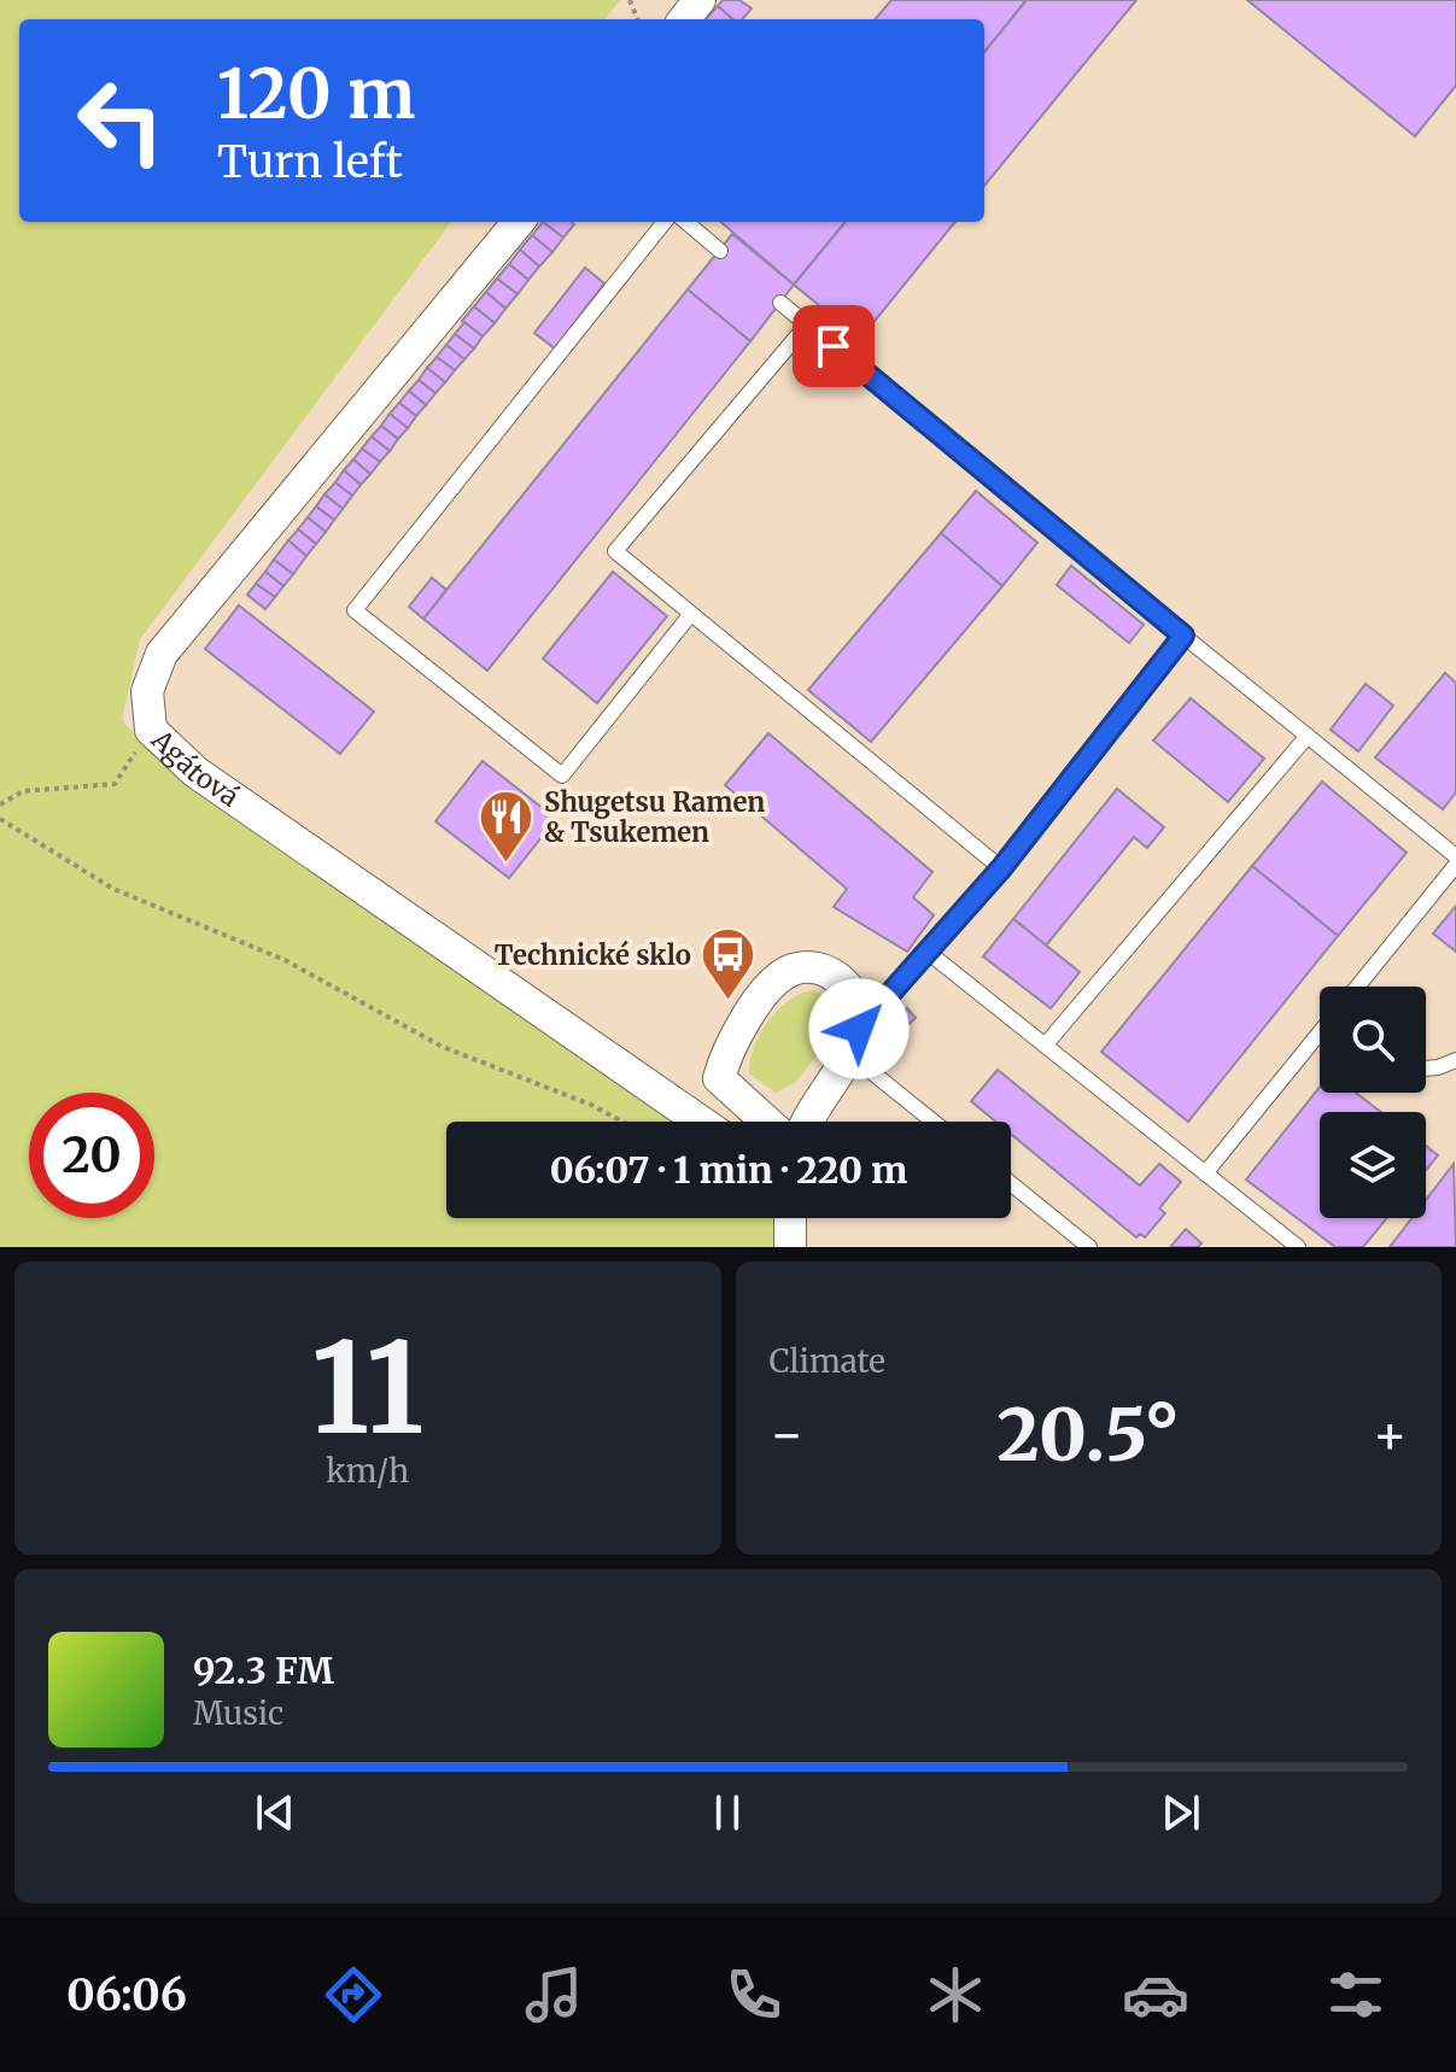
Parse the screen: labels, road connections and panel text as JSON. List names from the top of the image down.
{
  "streets": {
    "street": ["Agátová"]
  },
  "places": {
    "restaurant": ["Shugetsu Ramen & Tsukemen"],
    "bus stop": ["Technické sklo"]
  },
  "page": {
    "turn": ["120 m", "Turn left"],
    "limit": "20",
    "trip": "06:07 · 1 min · 220 m",
    "tile": [
      ["11", "km/h"],
      "Climate"
    ],
    "heat": ["−", "20.5°", "+"],
    "song": ["92.3 FM", "Music"],
    "tabs": "06:06"
  }
}
